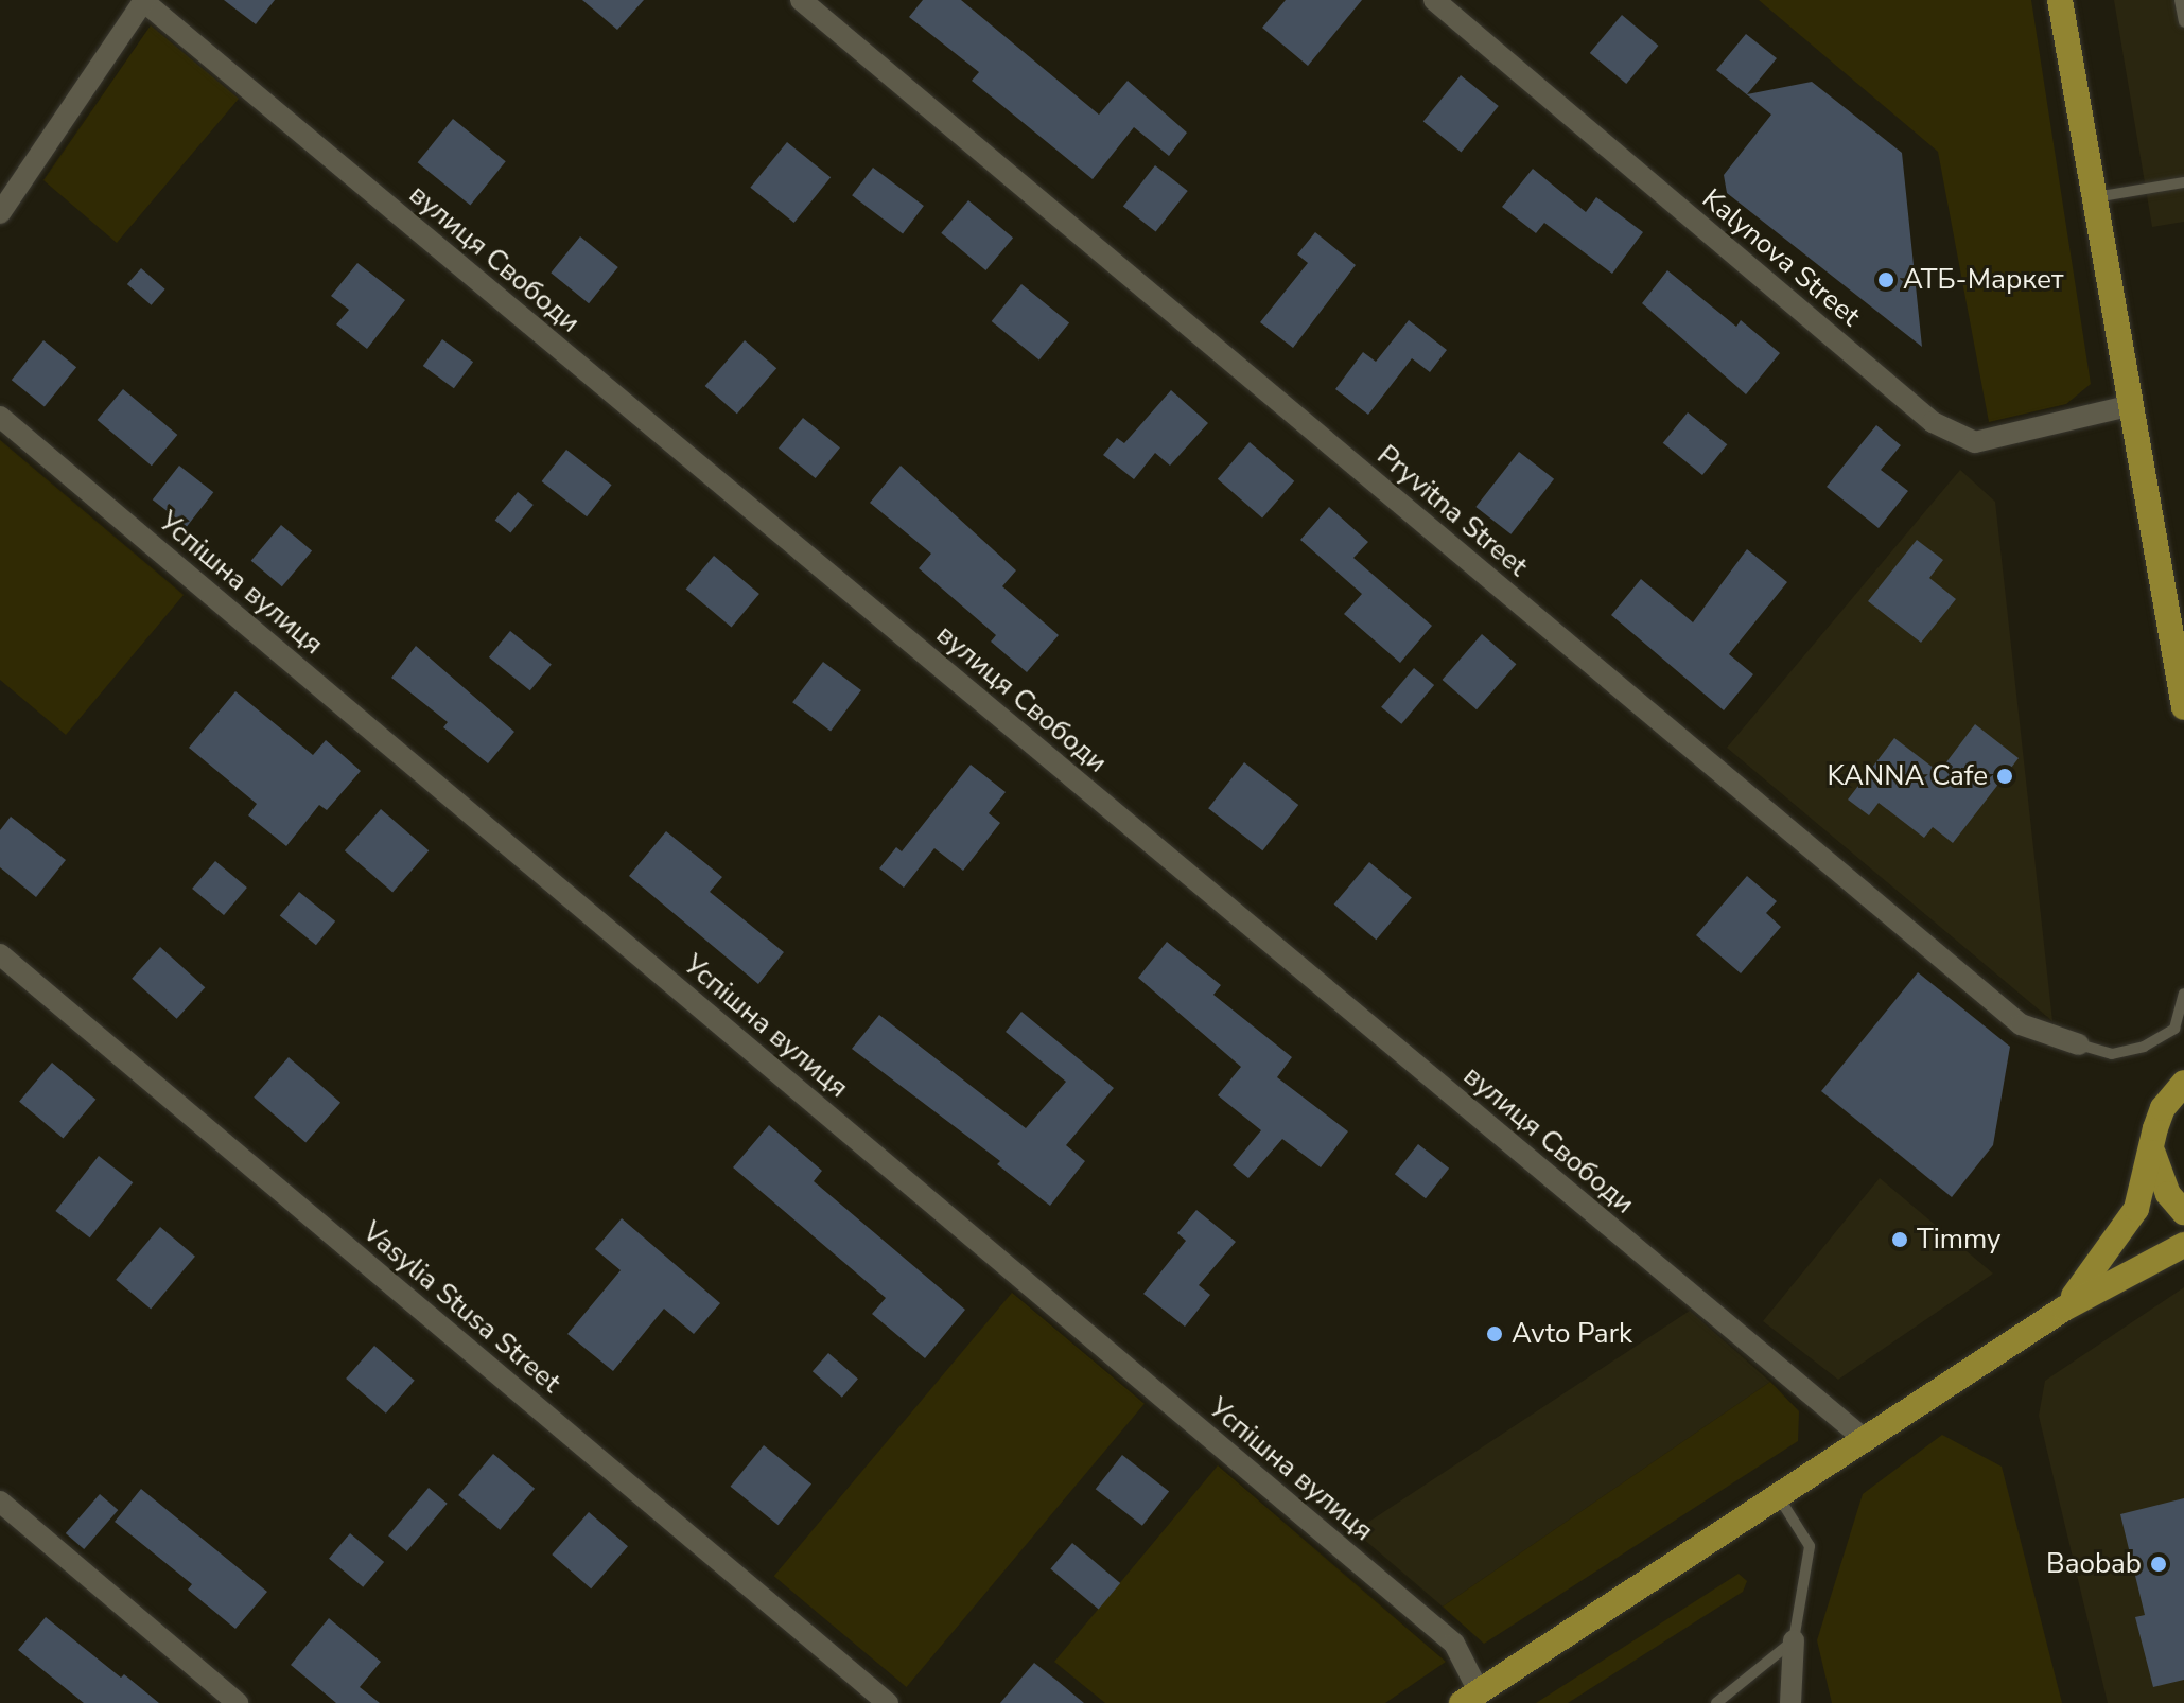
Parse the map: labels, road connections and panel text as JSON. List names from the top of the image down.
{
  "streets": {
    "street": [
      "Kalynova Street",
      "вулиця Свободи",
      "Pryvitna Street",
      "Успішна вулиця",
      "Vasylia Stusa Street"
    ]
  },
  "places": [
    "АТБ-Маркет",
    "KANNA Cafe",
    "Timmy",
    "Avto Park",
    "Baobab"
  ]
}
